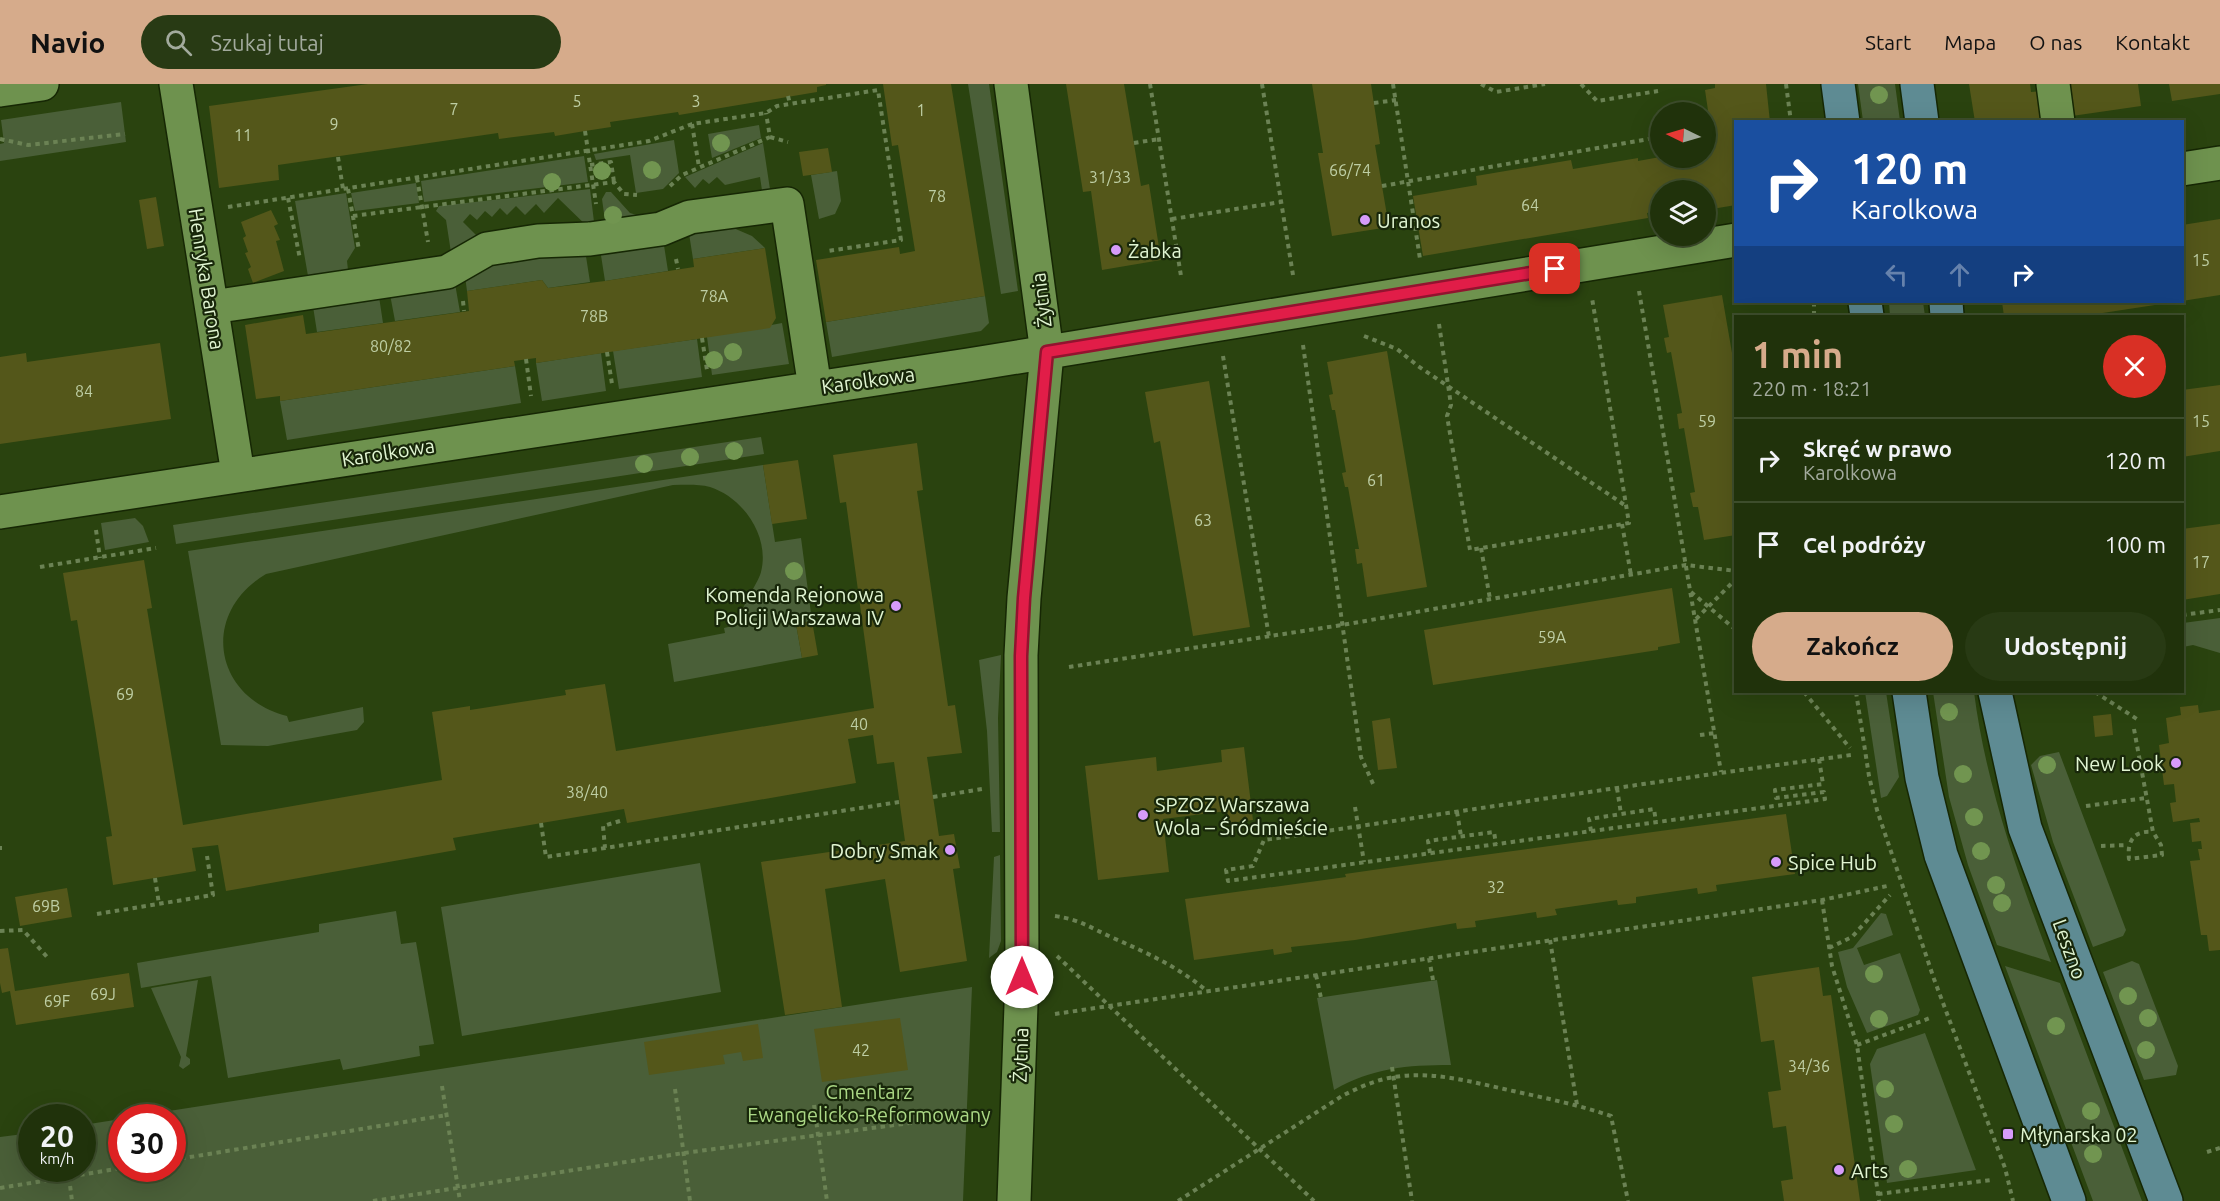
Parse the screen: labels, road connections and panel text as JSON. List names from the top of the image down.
{
  "streets": {
    "main road": ["Leszno"],
    "street": ["Henryka Barona", "Żytnia", "Karolkowa"]
  },
  "crossings": [
    ["Henryka Barona", "Karolkowa"],
    ["Żytnia", "Karolkowa"]
  ],
  "parks": ["Cmentarz Ewangelicko-Reformowany"],
  "places": {
    "other": [
      "Uranos",
      "Żabka",
      "Komenda Rejonowa Policji Warszawa IV",
      "New Look",
      "SPZOZ Warszawa Wola – Śródmieście",
      "Dobry Smak",
      "Spice Hub",
      "Arts"
    ],
    "transit": ["Młynarska 02"]
  },
  "house_numbers": [
    "5",
    "3",
    "7",
    "1",
    "9",
    "11",
    "66/74",
    "31/33",
    "78",
    "64",
    "15",
    "78A",
    "78B",
    "80/82",
    "84",
    "59",
    "15",
    "61",
    "63",
    "17",
    "59A",
    "69",
    "40",
    "38/40",
    "32",
    "69B",
    "69J",
    "69F",
    "42",
    "34/36"
  ],
  "north": "left",
  "page": {
    "header": "Navio",
    "search": "Szukaj tutaj",
    "nav": [
      "Start",
      "Mapa",
      "O nas",
      "Kontakt"
    ],
    "turn": ["120 m", "Karolkowa"],
    "heading": ["1 min", "220 m · 18:21"],
    "list": [
      {
        "name": "Skręć w prawo",
        "note": "Karolkowa",
        "value": "120 m"
      },
      {
        "name": "Cel podróży",
        "value": "100 m"
      }
    ],
    "buttons": ["Zakończ", "Udostępnij"],
    "speed": "20 km/h",
    "limit": "30"
  }
}
